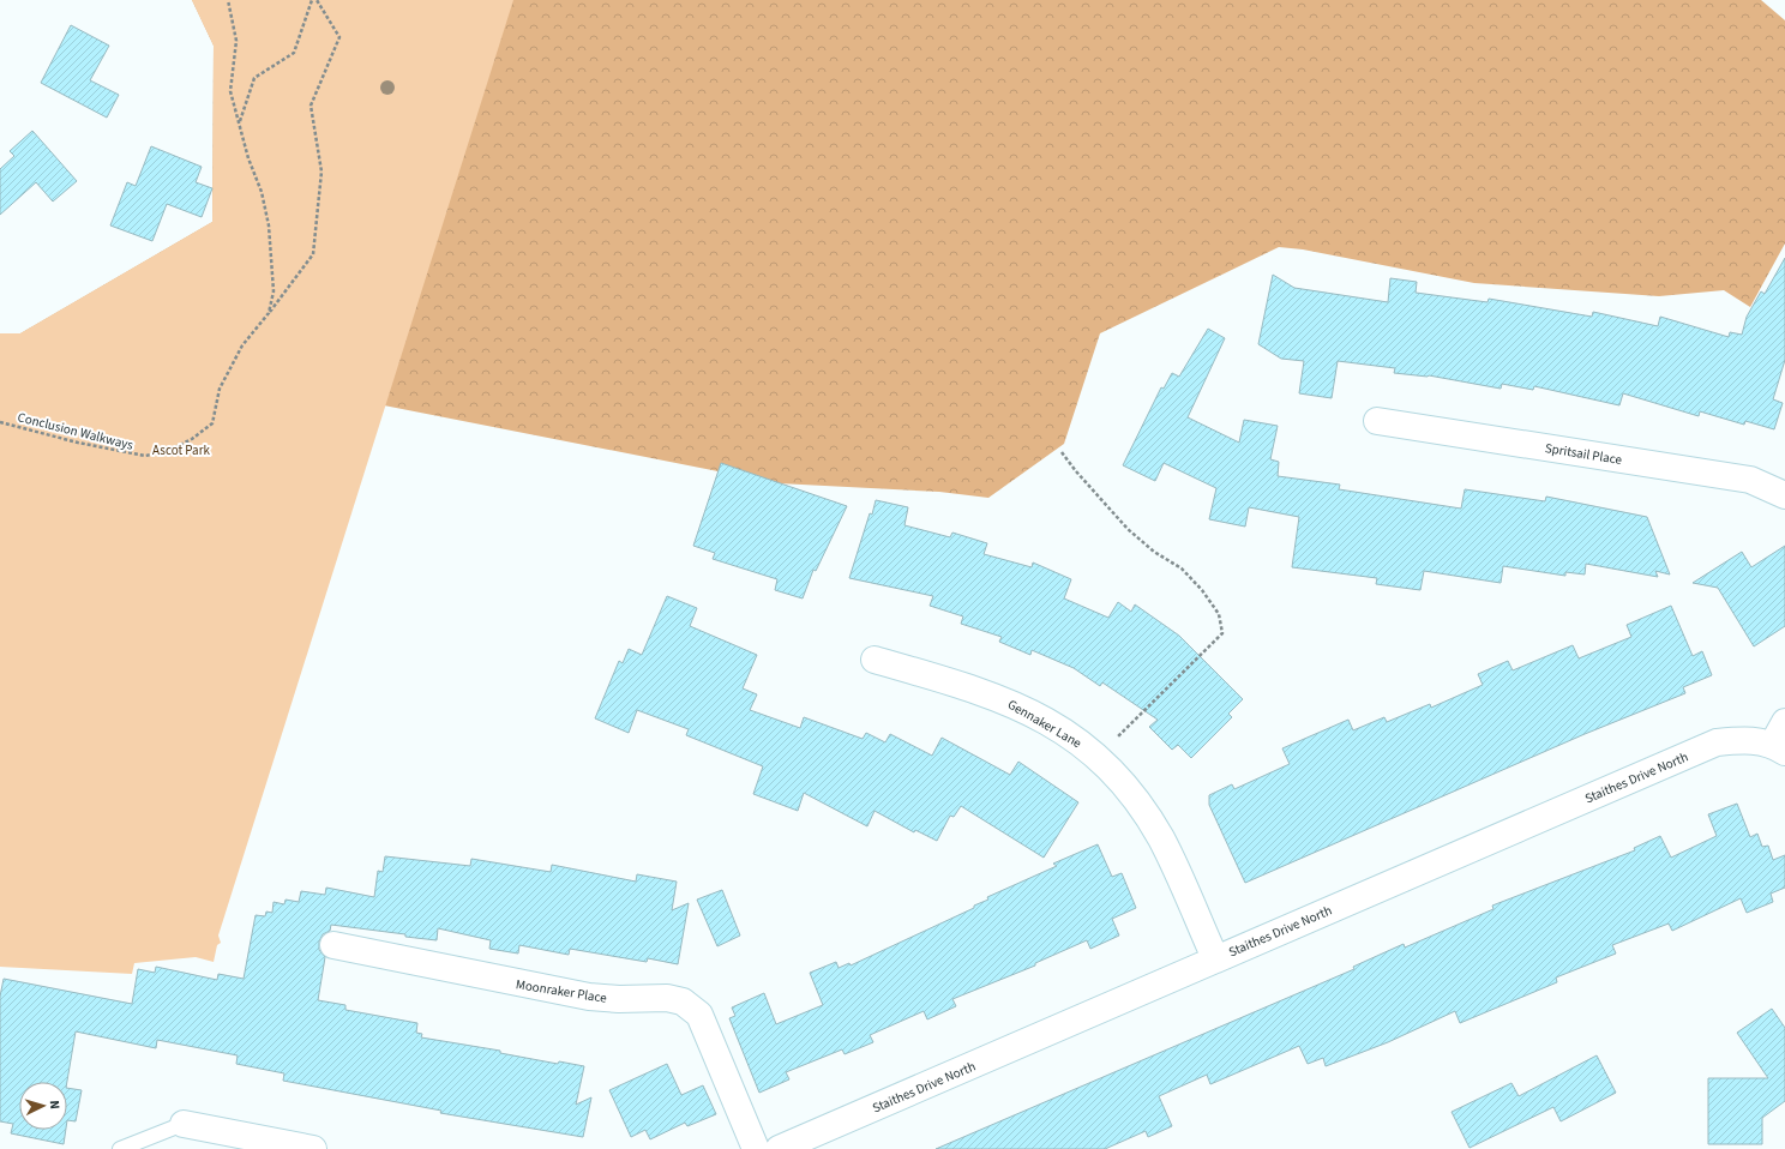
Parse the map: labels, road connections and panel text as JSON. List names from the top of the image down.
{
  "streets": {
    "street": [
      "Spritsail Place",
      "Gennaker Lane",
      "Staithes Drive North",
      "Moonraker Place"
    ],
    "path": ["Conclusion Walkways"]
  },
  "crossings": [
    ["Gennaker Lane", "Staithes Drive North"]
  ],
  "parks": ["Ascot Park"],
  "north": "right"
}
